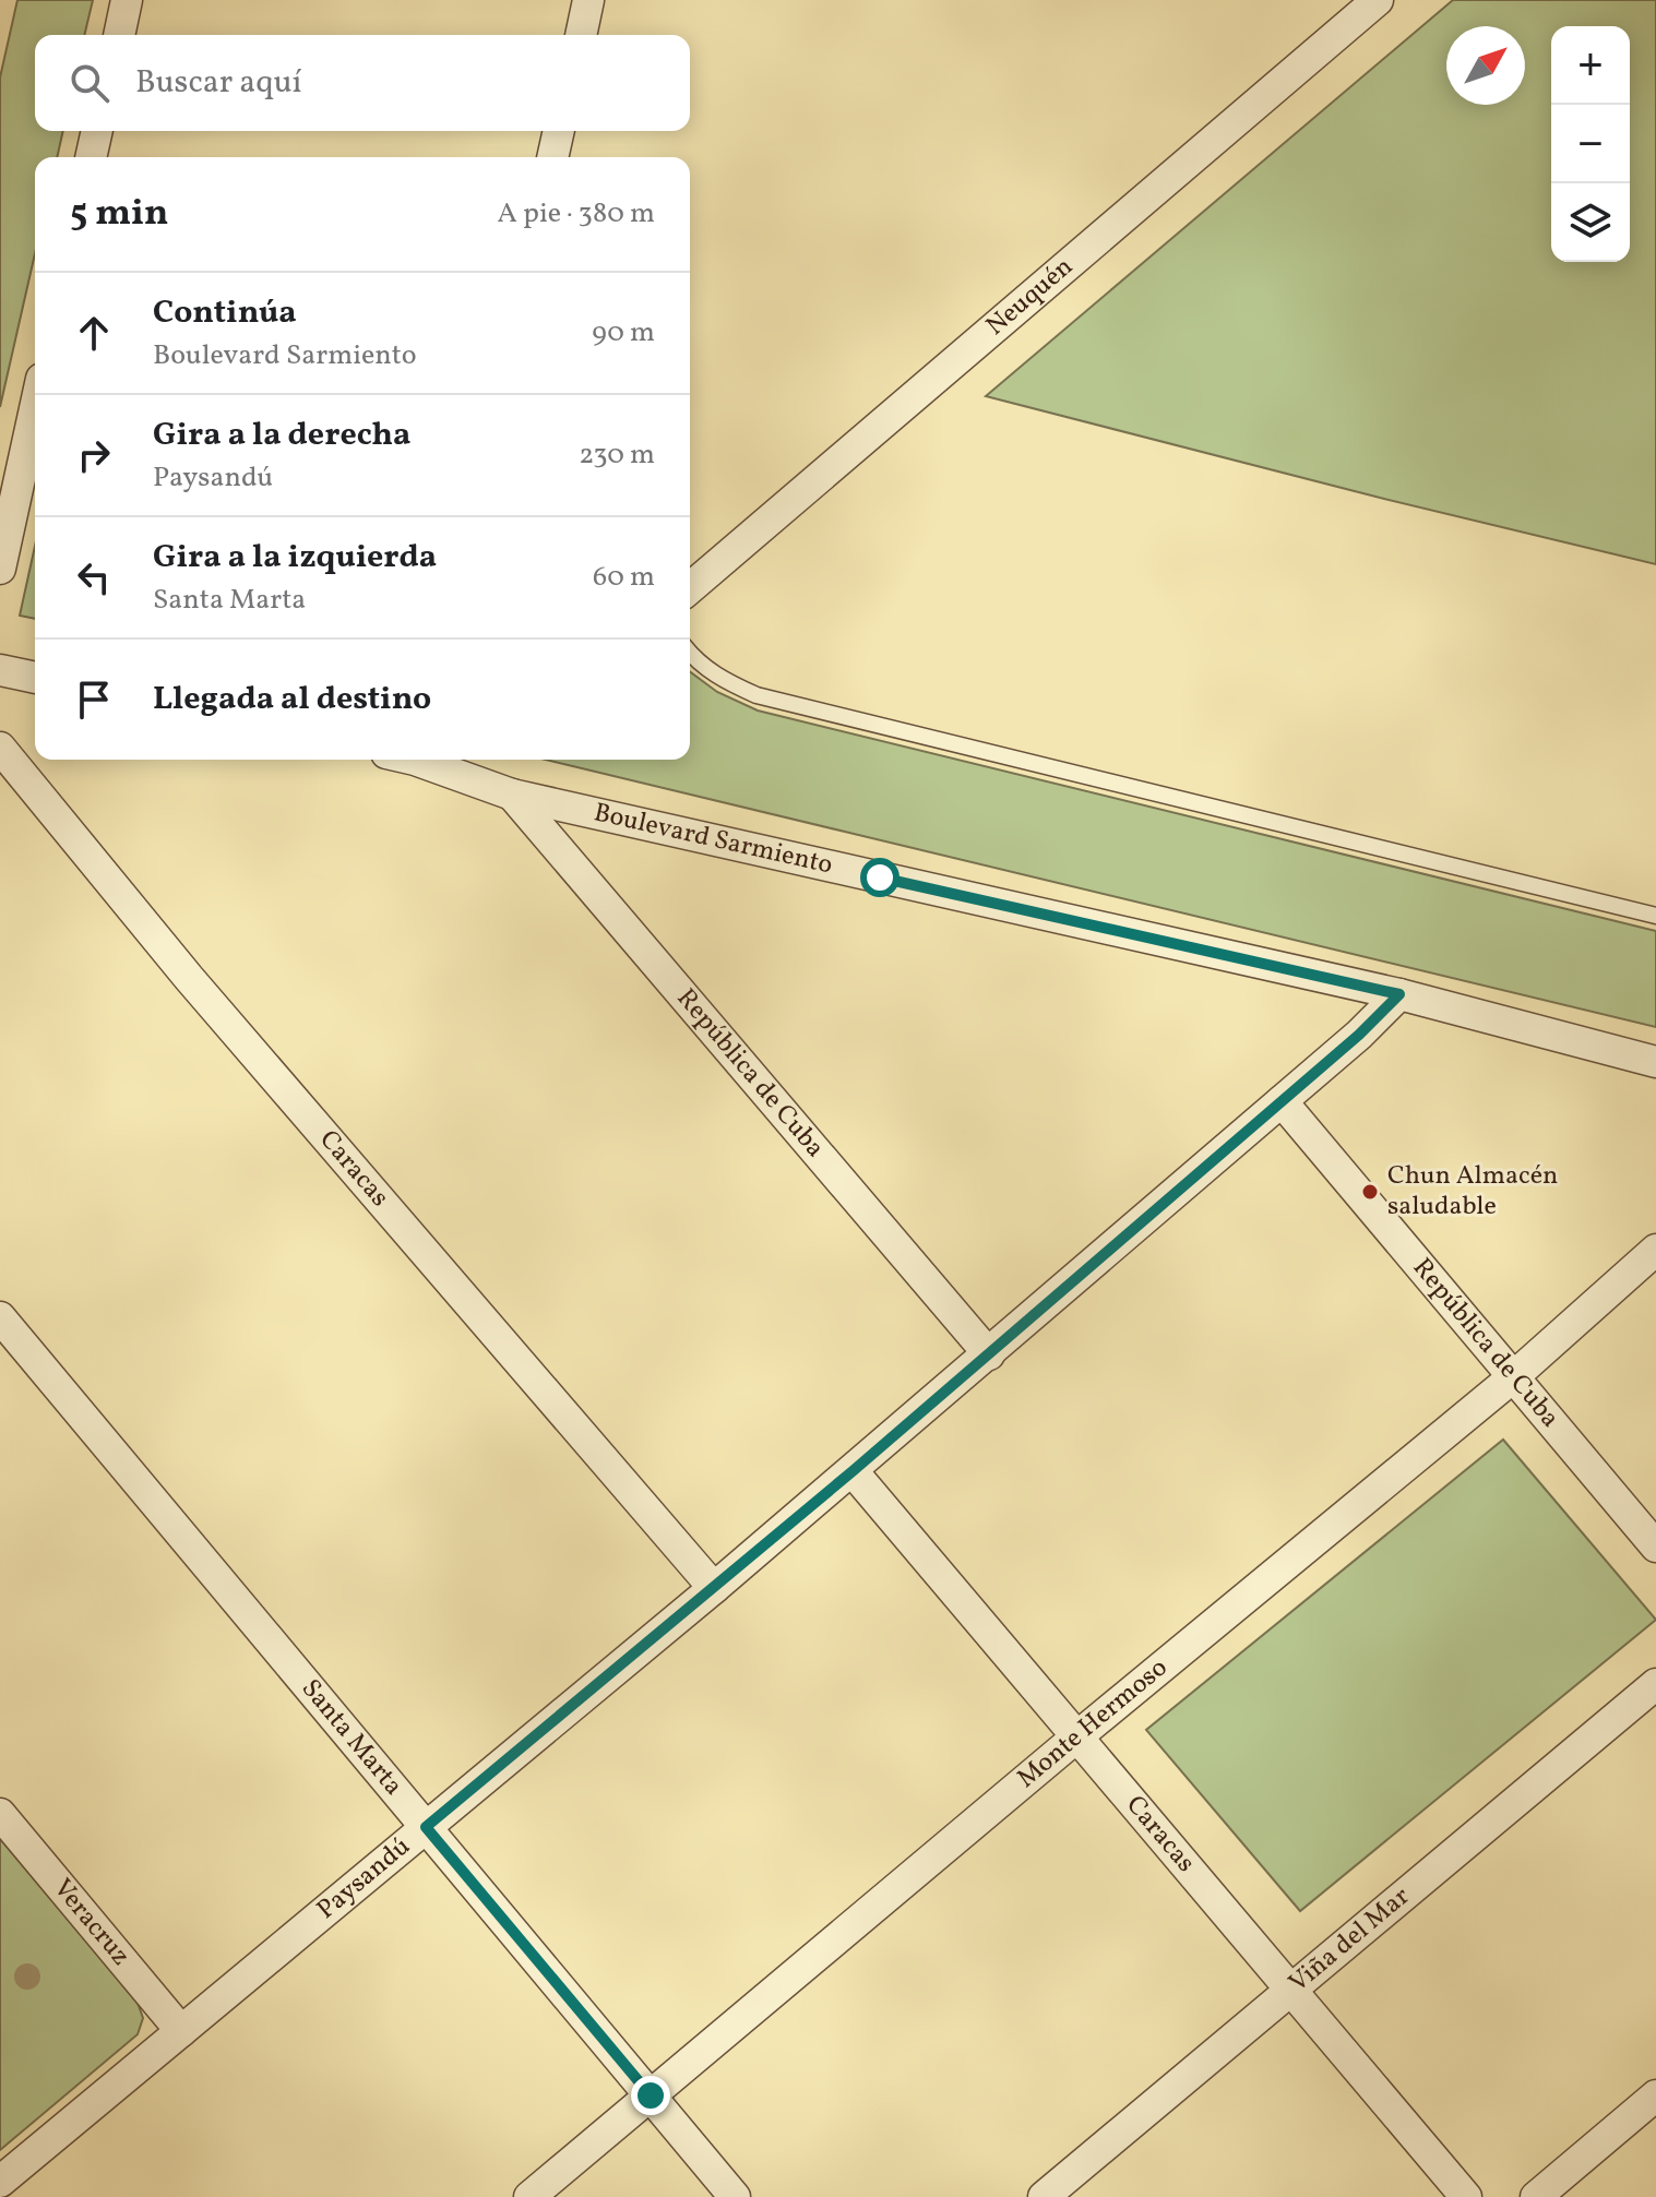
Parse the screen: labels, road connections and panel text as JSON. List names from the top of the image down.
{
  "streets": {
    "street": [
      "Neuquén",
      "Boulevard Sarmiento",
      "República de Cuba",
      "Caracas",
      "Monte Hermoso",
      "Santa Marta",
      "Paysandú",
      "Veracruz",
      "Viña del Mar"
    ]
  },
  "crossings": [
    ["Boulevard Sarmiento", "República de Cuba"],
    ["Boulevard Sarmiento", "Paysandú"],
    ["República de Cuba", "Monte Hermoso"],
    ["República de Cuba", "Paysandú"],
    ["Caracas", "Monte Hermoso"],
    ["Caracas", "Paysandú"],
    ["Caracas", "Viña del Mar"],
    ["Monte Hermoso", "Santa Marta"],
    ["Santa Marta", "Paysandú"],
    ["Paysandú", "Veracruz"]
  ],
  "places": ["Chun Almacén saludable"],
  "north": "top right",
  "page": {
    "map_buttons": ["+", "−"],
    "search": "Buscar aquí",
    "heading": ["5 min", "A pie · 380 m"],
    "list": [
      ["Continúa", "Boulevard Sarmiento", "90 m"],
      ["Gira a la derecha", "Paysandú", "230 m"],
      ["Gira a la izquierda", "Santa Marta", "60 m"],
      "Llegada al destino"
    ]
  }
}
